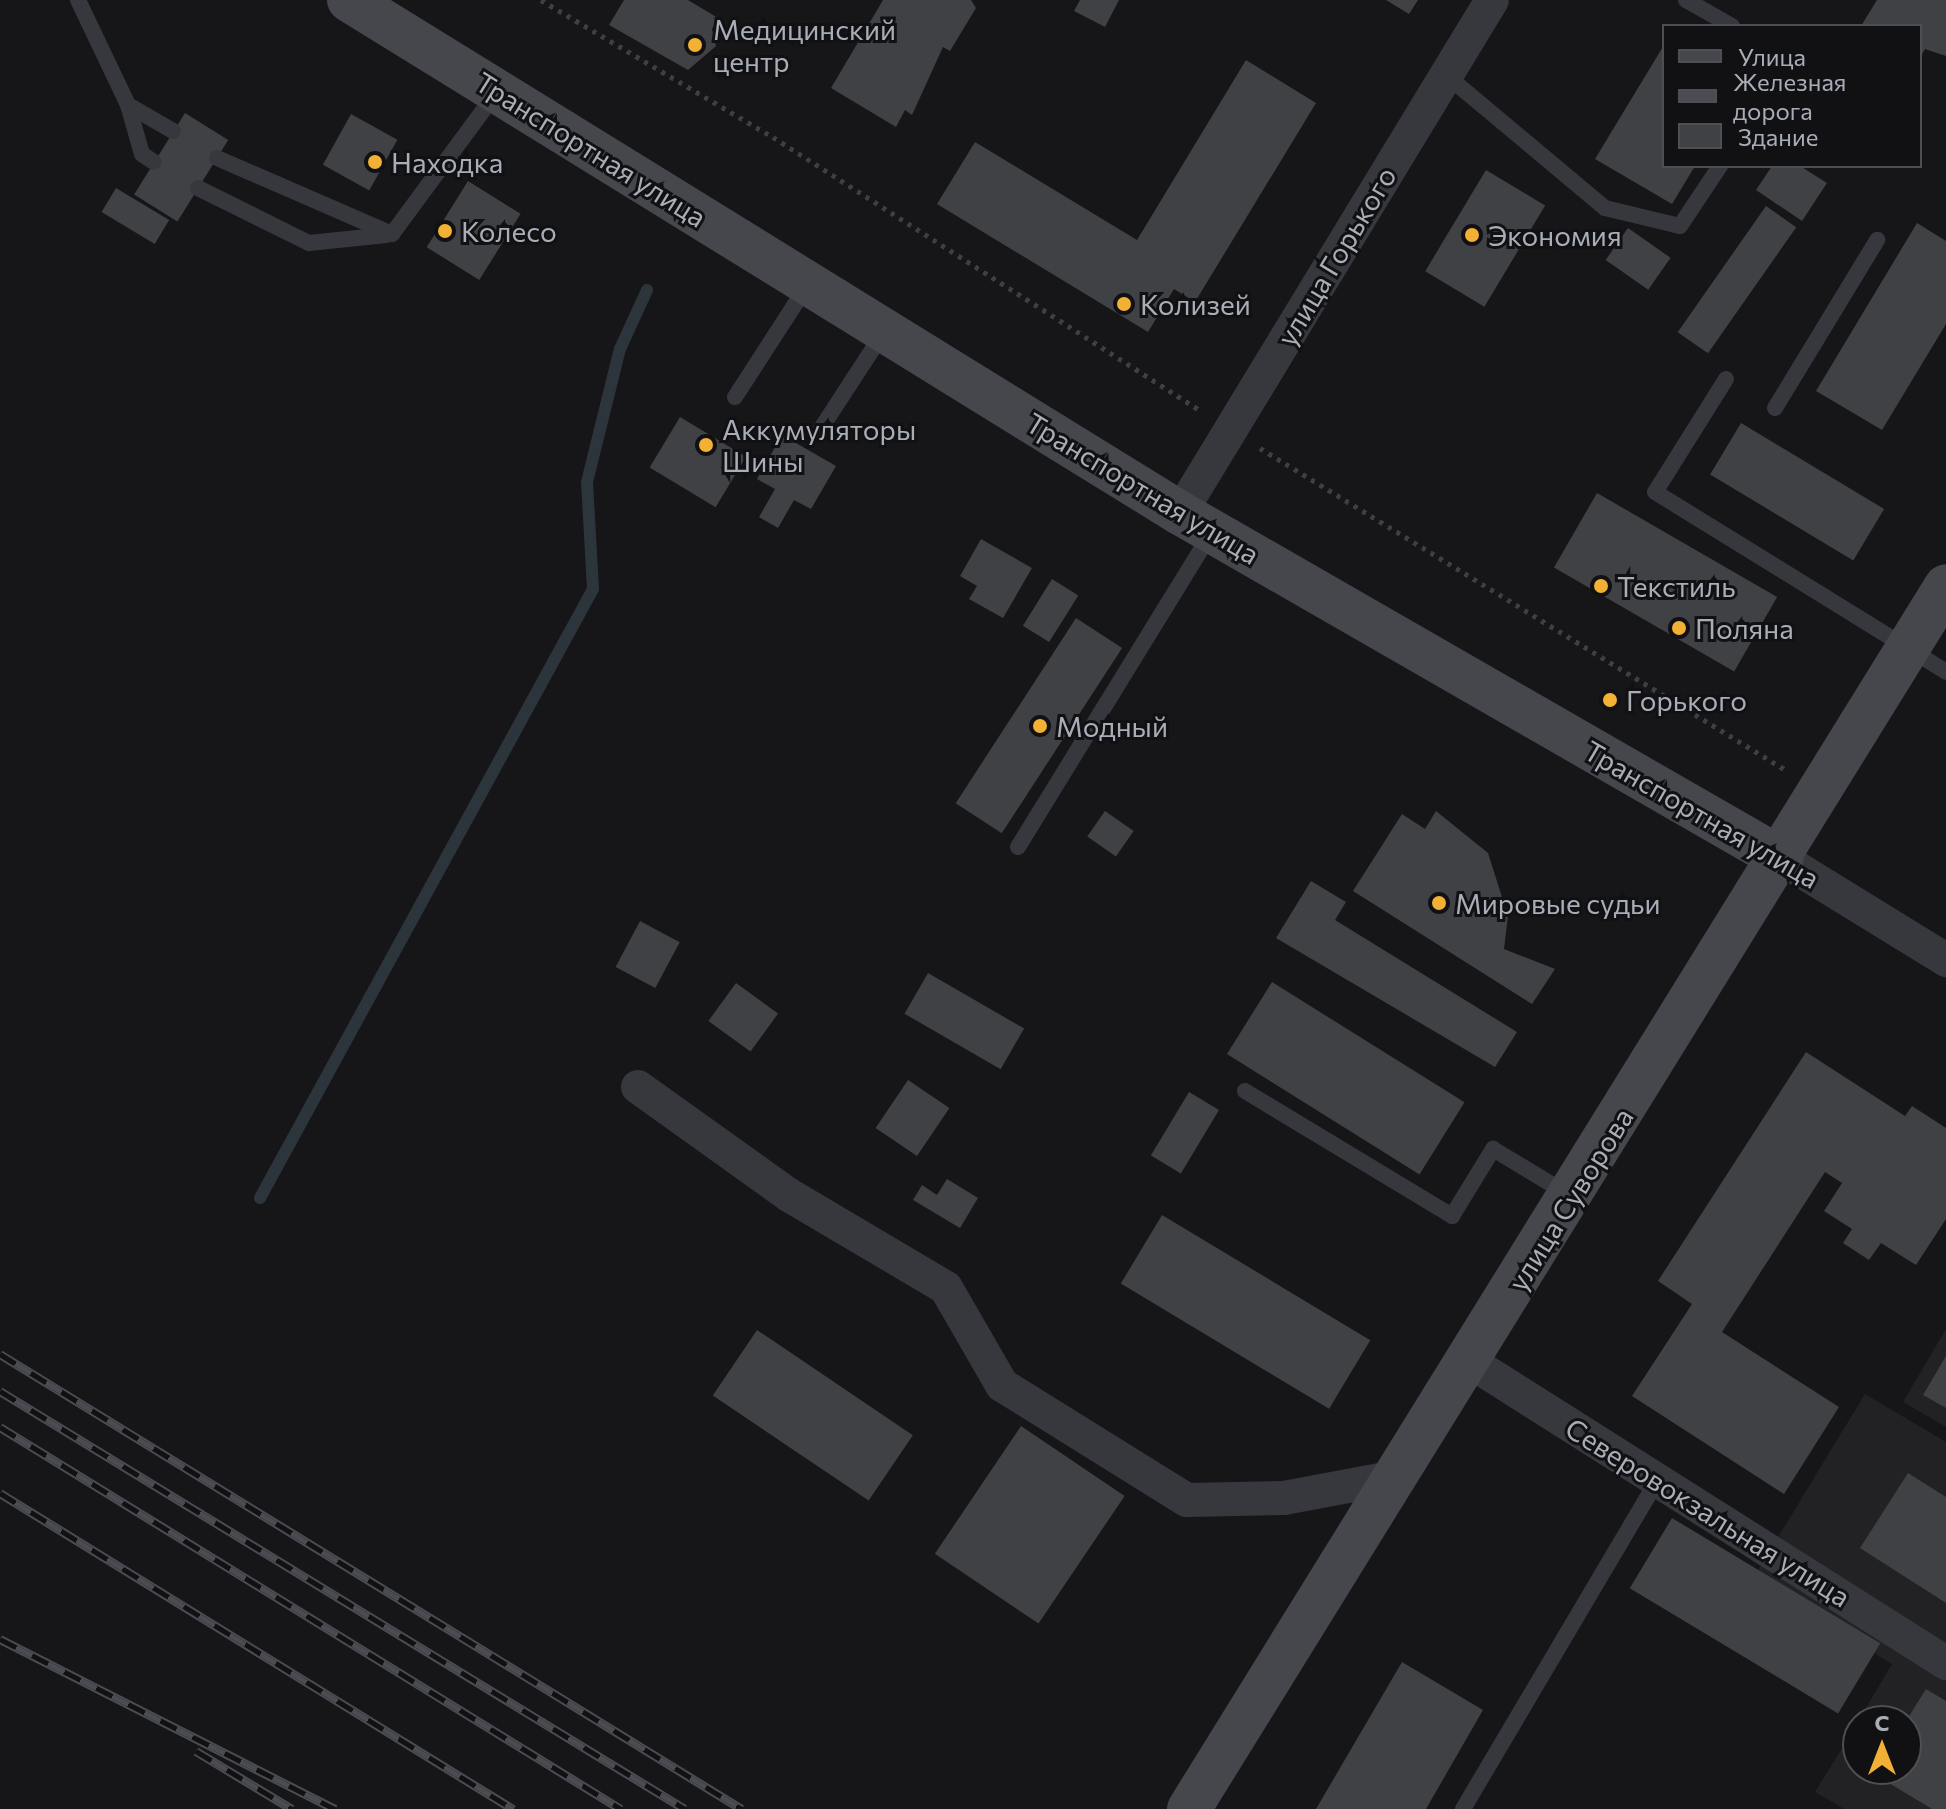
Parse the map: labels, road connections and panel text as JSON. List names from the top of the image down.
{
  "streets": {
    "street": [
      "Транспортная улица",
      "улица Горького",
      "улица Суворова",
      "Северовокзальная улица"
    ]
  },
  "crossings": [
    ["Транспортная улица", "улица Горького"],
    ["Транспортная улица", "улица Суворова"],
    ["улица Суворова", "Северовокзальная улица"]
  ],
  "places": [
    "Медицинский центр",
    "Находка",
    "Колесо",
    "Экономия",
    "Колизей",
    "Аккумуляторы Шины",
    "Текстиль",
    "Поляна",
    "Горького",
    "Модный",
    "Мировые судьи"
  ],
  "legend": ["Улица", "Железная дорога", "Здание"],
  "north": "top"
}
